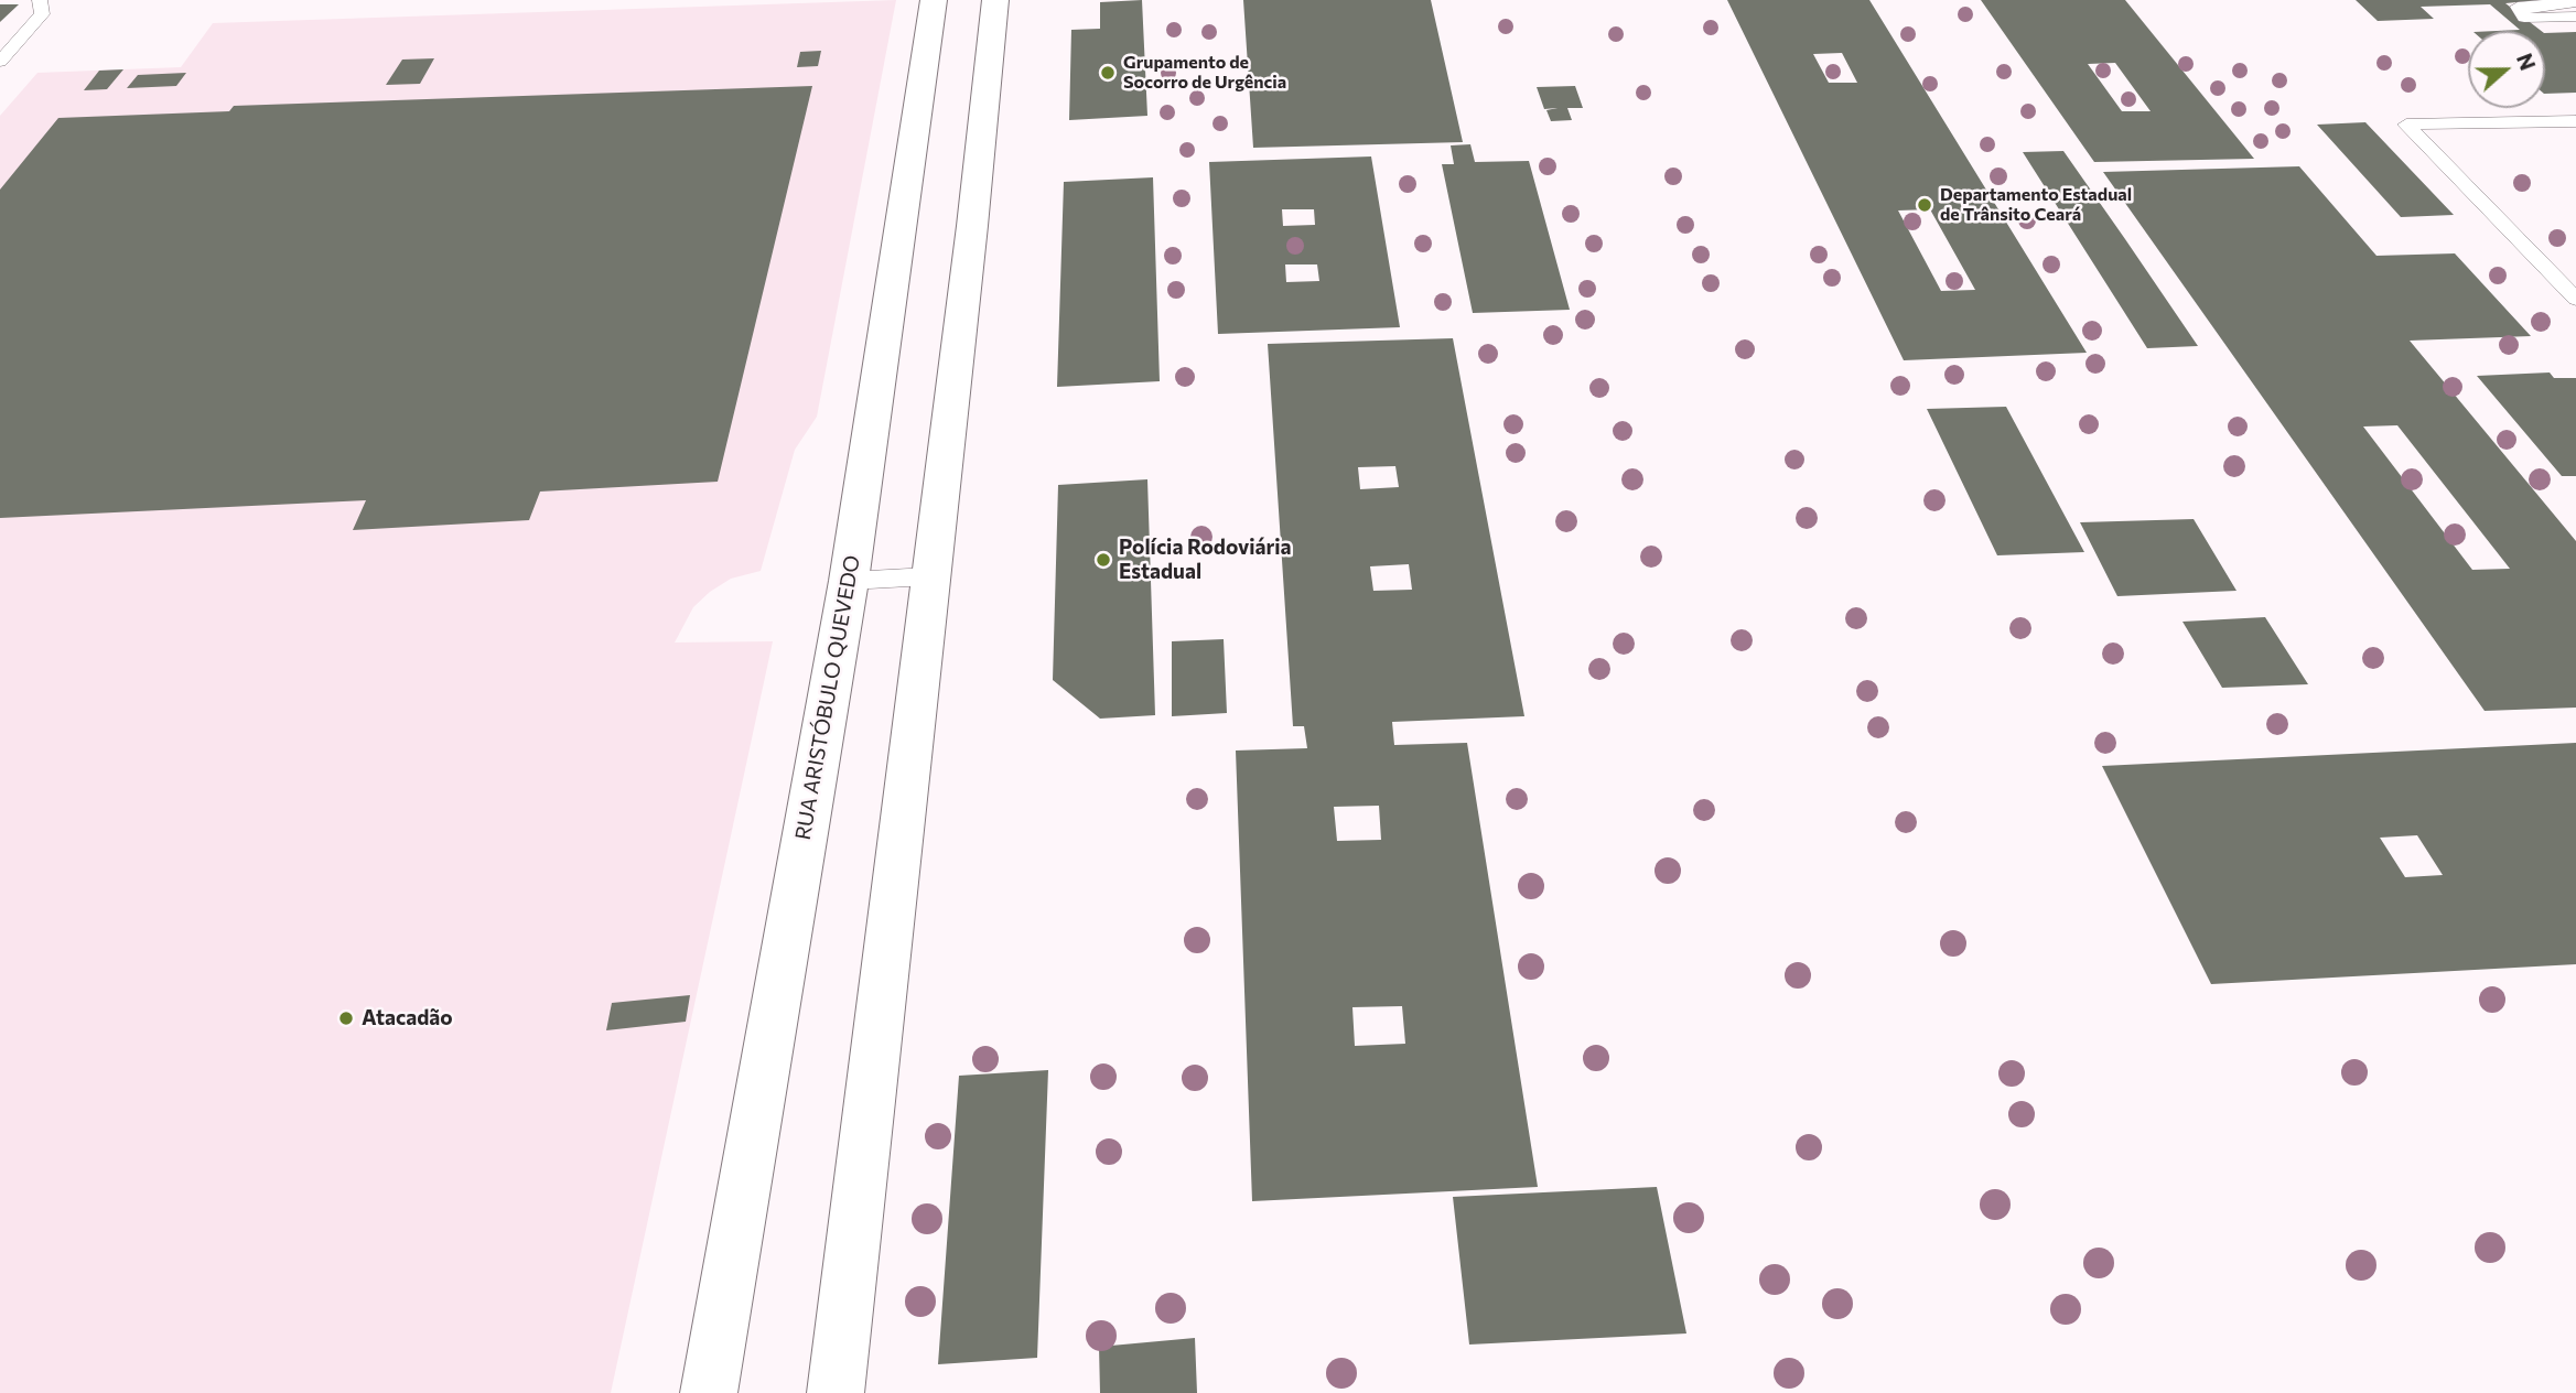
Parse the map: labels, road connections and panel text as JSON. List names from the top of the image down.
{
  "streets": {
    "street": ["RUA ARISTÓBULO QUEVEDO"]
  },
  "places": [
    "Grupamento de Socorro de Urgência",
    "Departamento Estadual de Trânsito Ceará",
    "Polícia Rodoviária Estadual",
    "Atacadão"
  ],
  "north": "right"
}
